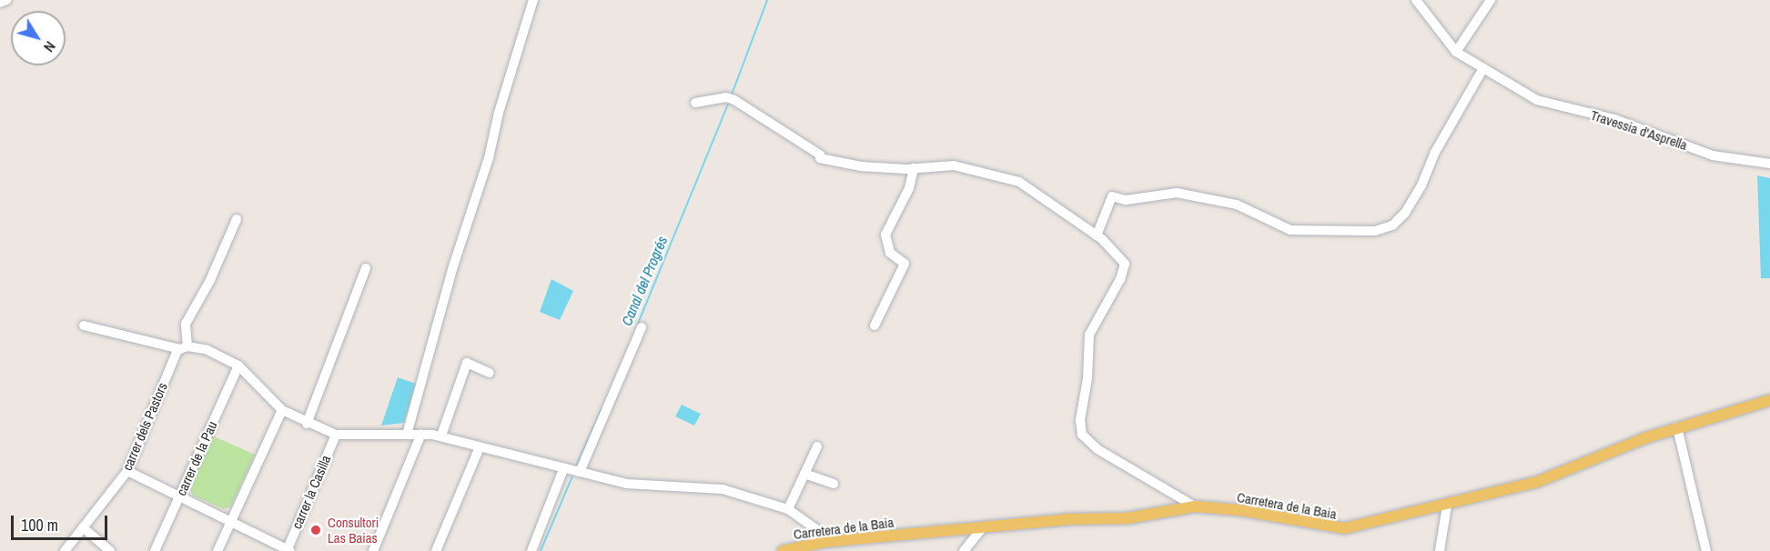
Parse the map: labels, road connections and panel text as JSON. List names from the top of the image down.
{
  "streets": {
    "main road": ["Carretera de la Baia"],
    "street": [
      "Travessia d'Asprella",
      "carrer dels Pastors",
      "carrer de la Pau",
      "carrer la Casilla"
    ]
  },
  "water": ["Canal del Progrés"],
  "places": ["Consultori Las Baias"],
  "scale_bar": "100 m",
  "north": "bottom right"
}
